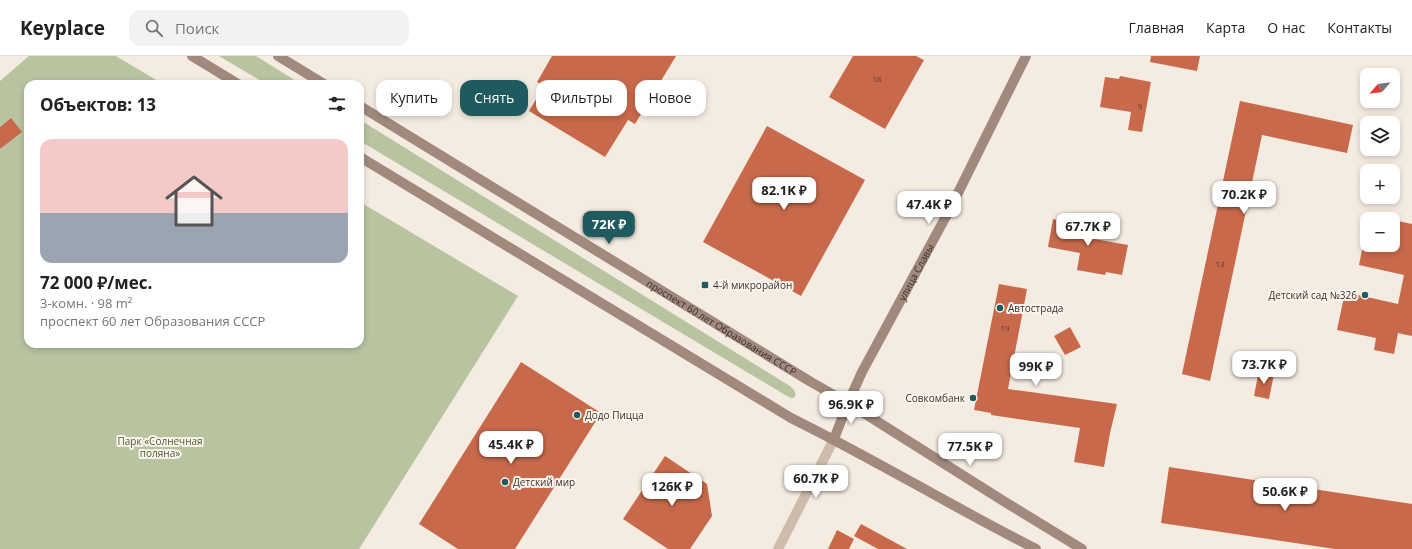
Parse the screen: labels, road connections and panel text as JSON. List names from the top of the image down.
{
  "streets": {
    "main road": ["улица Славы", "проспект 60 лет Образования СССР"]
  },
  "crossings": [
    ["улица Славы", "проспект 60 лет Образования СССР"]
  ],
  "parks": ["Парк «Солнечная поляна»"],
  "places": {
    "transit": ["4-й микрорайон"],
    "other": [
      "Детский сад №326",
      "Автострада",
      "Совкомбанк",
      "Додо Пицца",
      "Детский мир"
    ]
  },
  "house_numbers": [
    "18",
    "9",
    "13",
    "19"
  ],
  "north": "bottom left",
  "page": {
    "header": "Keyplace",
    "search": "Поиск",
    "nav": [
      "Главная",
      "Карта",
      "О нас",
      "Контакты"
    ],
    "map_buttons": ["+", "−"],
    "chip": [
      "Купить",
      "Снять",
      "Фильтры",
      "Новое"
    ],
    "heading": "Объектов: 13",
    "list": [
      {
        "name": "72 000 ₽/мес.",
        "note": "3-комн. · 98 m² · проспект 60 лет Образования СССР"
      }
    ],
    "price": [
      "82.1K ₽",
      "70.2K ₽",
      "47.4K ₽",
      "72K ₽",
      "67.7K ₽",
      "73.7K ₽",
      "99K ₽",
      "96.9K ₽",
      "45.4K ₽",
      "77.5K ₽",
      "60.7K ₽",
      "126K ₽",
      "50.6K ₽"
    ]
  }
}
